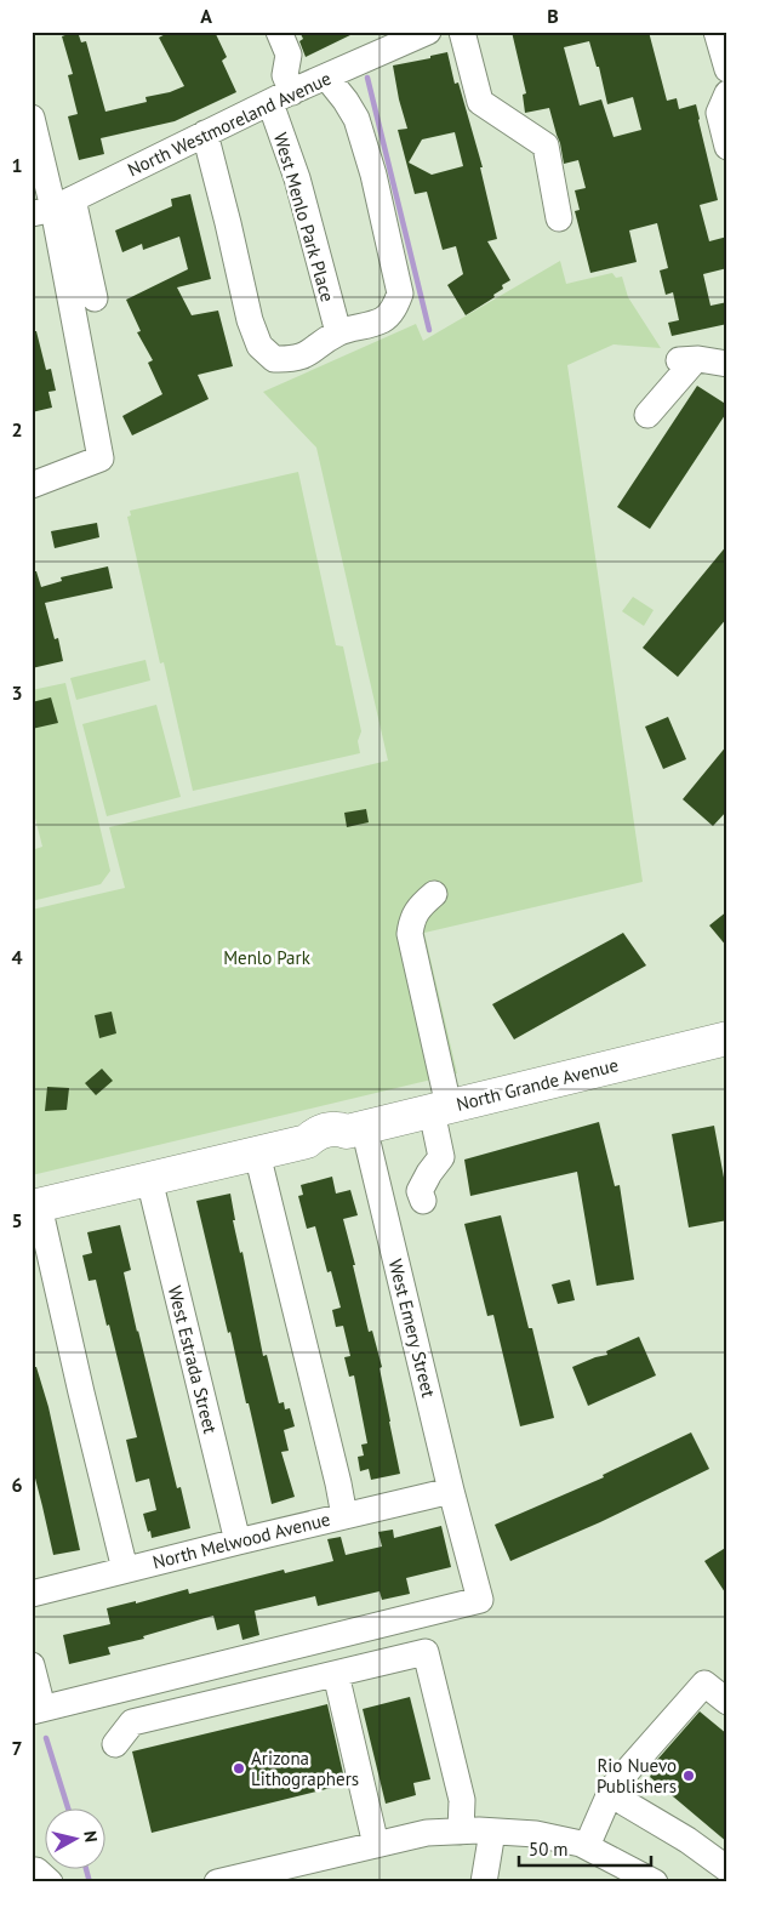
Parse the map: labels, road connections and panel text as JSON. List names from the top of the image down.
{
  "streets": {
    "main road": ["North Grande Avenue"],
    "street": [
      "North Westmoreland Avenue",
      "West Menlo Park Place",
      "West Emery Street",
      "West Estrada Street",
      "North Melwood Avenue"
    ]
  },
  "crossings": [
    ["North Westmoreland Avenue", "West Menlo Park Place"],
    ["North Grande Avenue", "West Emery Street"],
    ["North Grande Avenue", "West Estrada Street"],
    ["West Emery Street", "North Melwood Avenue"],
    ["West Estrada Street", "North Melwood Avenue"]
  ],
  "parks": ["Menlo Park"],
  "places": ["Arizona Lithographers", "Rio Nuevo Publishers"],
  "scale_bar": "50 m",
  "north": "right",
  "grid": {
    "columns": ["A", "B"],
    "rows": [
      "1",
      "2",
      "3",
      "4",
      "5",
      "6",
      "7"
    ]
  }
}
